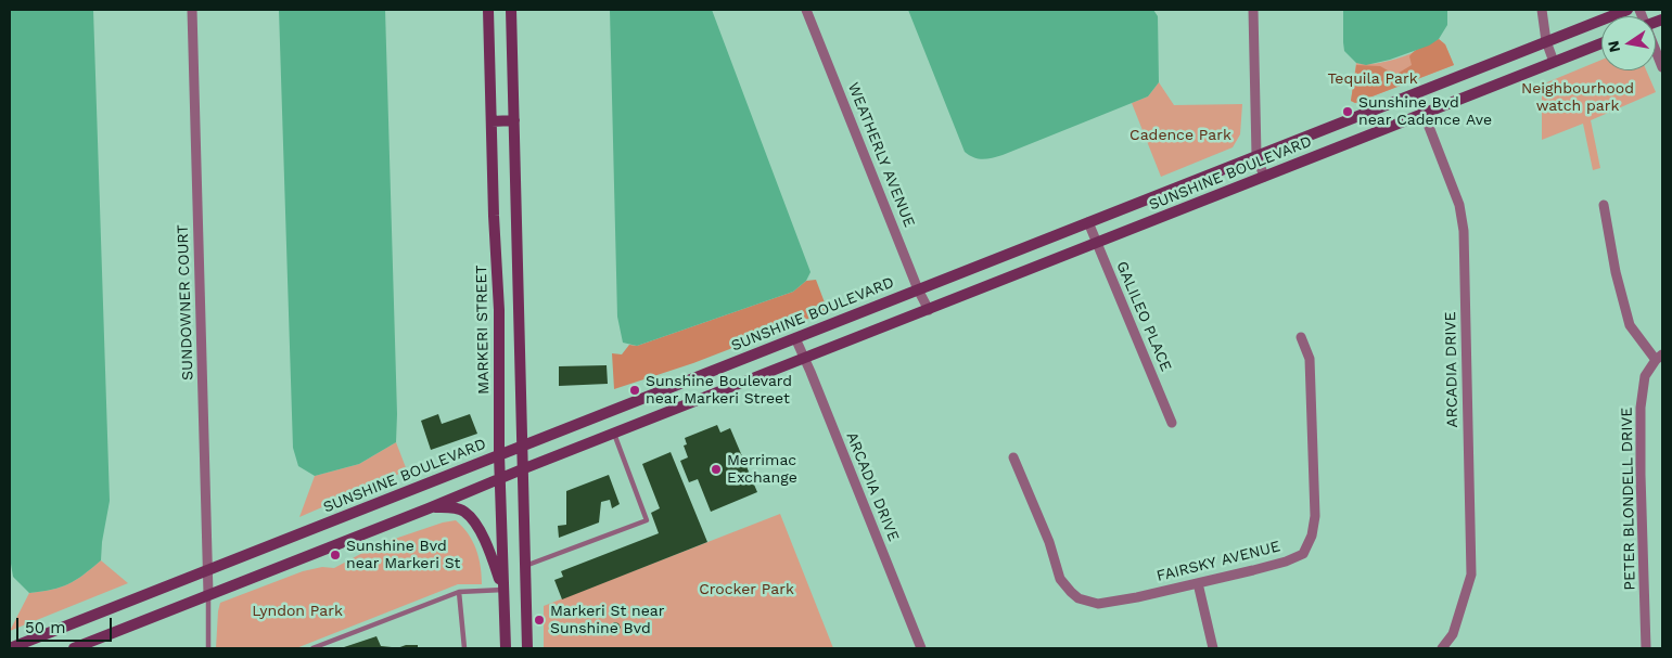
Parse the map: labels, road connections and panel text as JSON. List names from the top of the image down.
{
  "streets": {
    "main road": ["SUNSHINE BOULEVARD", "MARKERI STREET"],
    "street": [
      "WEATHERLY AVENUE",
      "SUNDOWNER COURT",
      "GALILEO PLACE",
      "ARCADIA DRIVE",
      "PETER BLONDELL DRIVE",
      "FAIRSKY AVENUE"
    ]
  },
  "crossings": [
    ["WEATHERLY AVENUE", "SUNSHINE BOULEVARD"],
    ["SUNSHINE BOULEVARD", "SUNDOWNER COURT"],
    ["SUNSHINE BOULEVARD", "GALILEO PLACE"],
    ["SUNSHINE BOULEVARD", "MARKERI STREET"],
    ["SUNSHINE BOULEVARD", "ARCADIA DRIVE"]
  ],
  "parks": [
    "Tequila Park",
    "Neighbourhood watch park",
    "Cadence Park",
    "Crocker Park",
    "Lyndon Park"
  ],
  "places": [
    "Sunshine Bvd near Cadence Ave",
    "Sunshine Boulevard near Markeri Street",
    "Merrimac Exchange",
    "Sunshine Bvd near Markeri St",
    "Markeri St near Sunshine Bvd"
  ],
  "scale_bar": "50 m",
  "north": "left"
}
